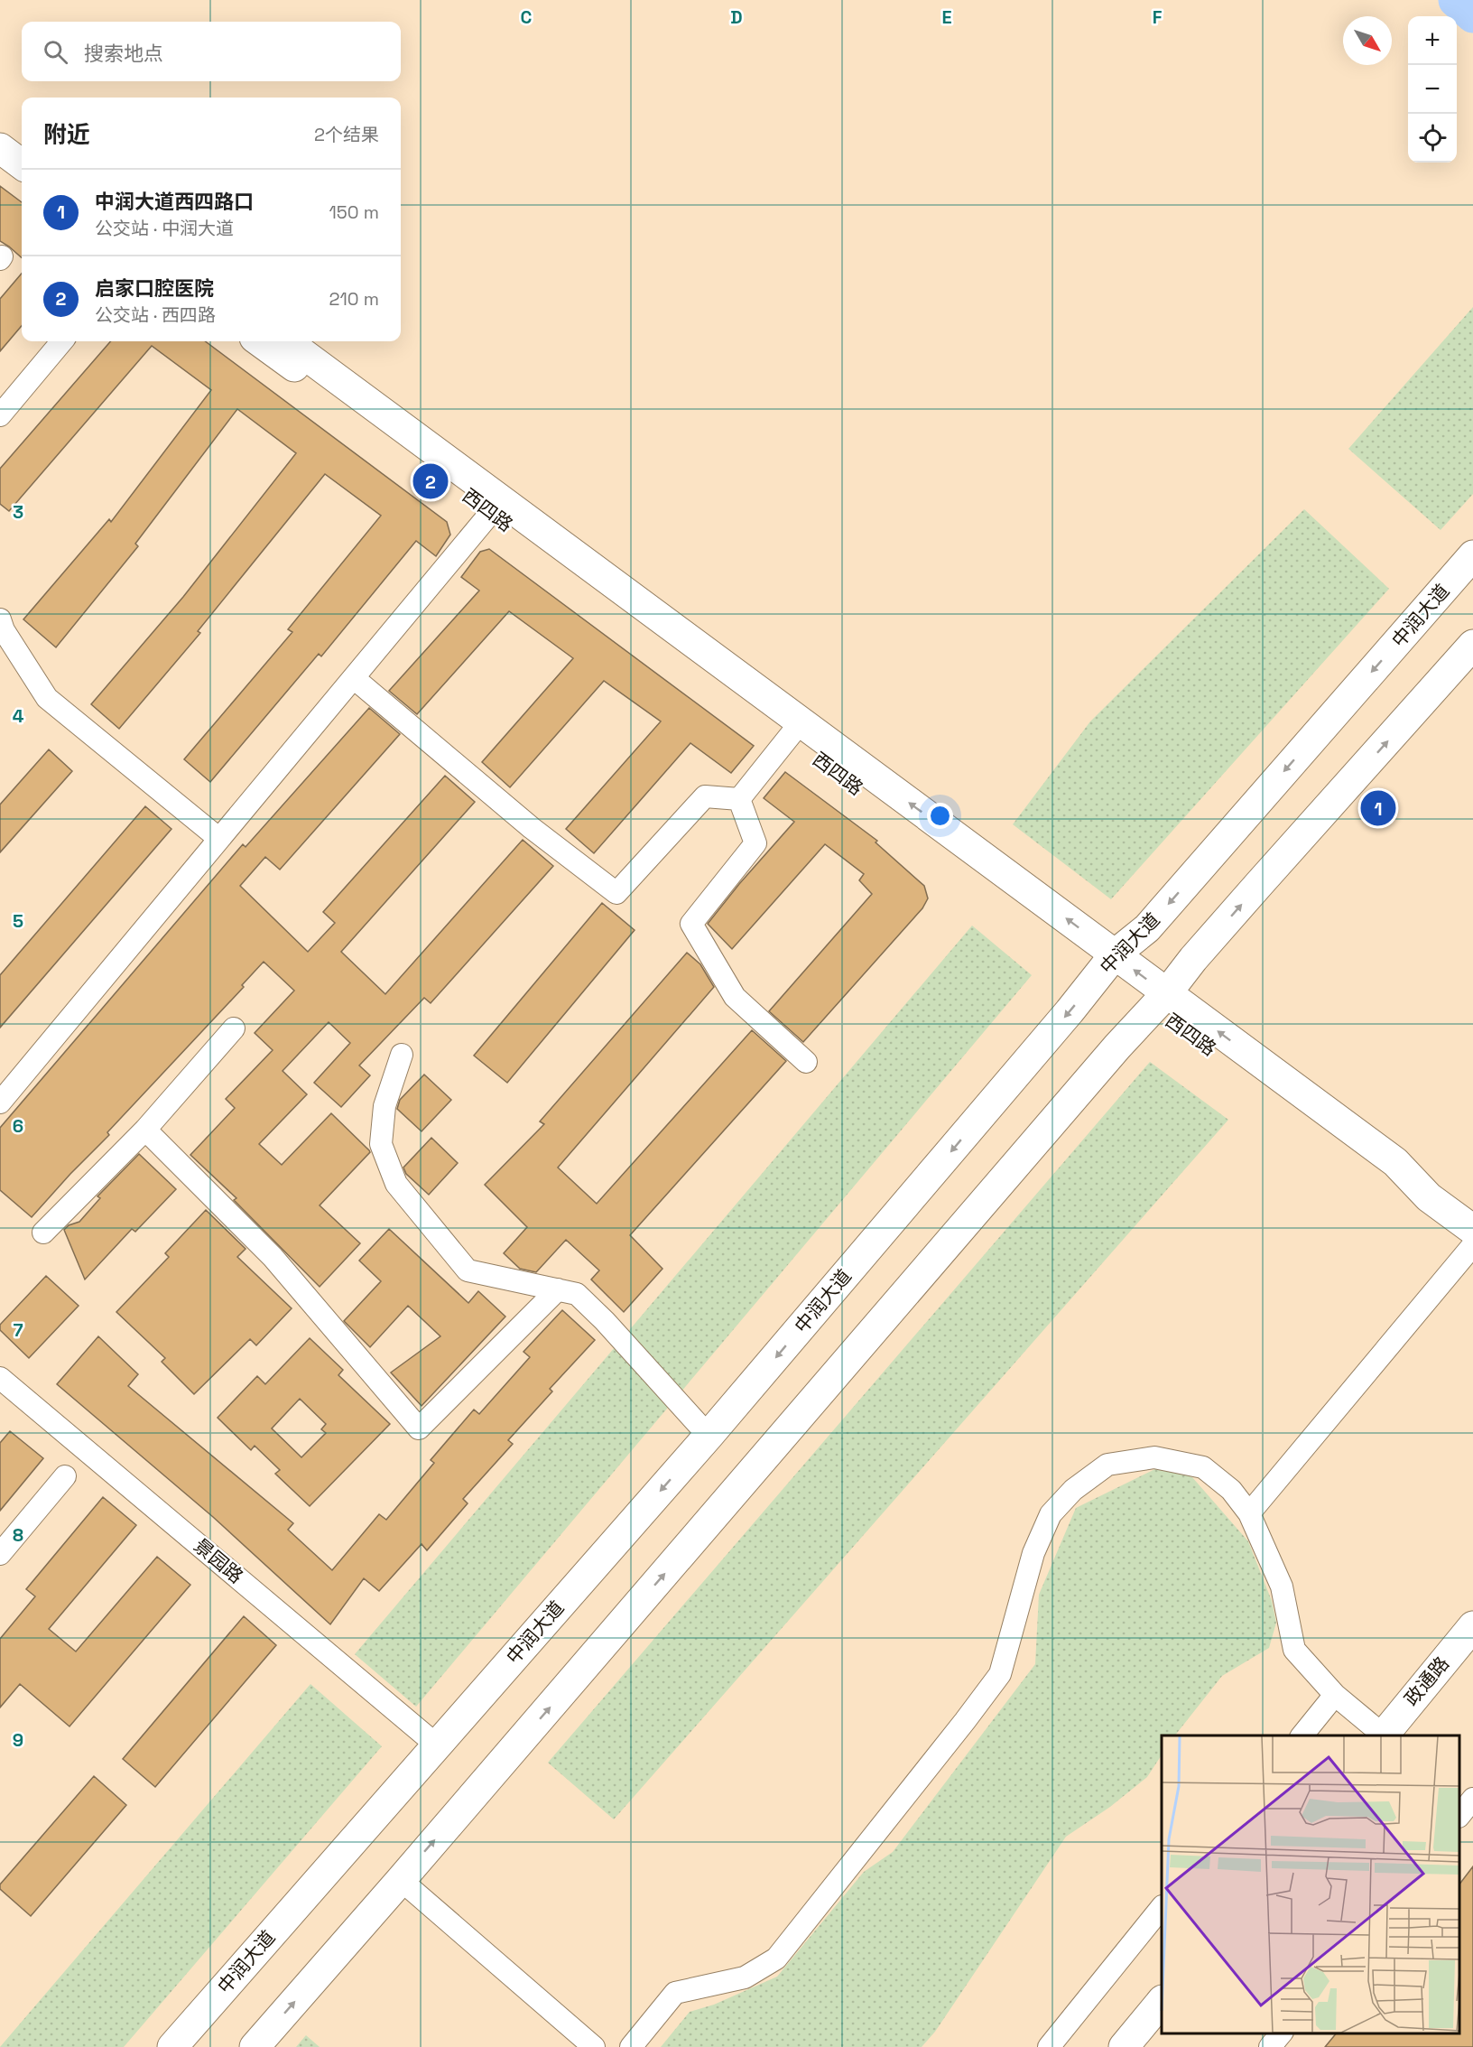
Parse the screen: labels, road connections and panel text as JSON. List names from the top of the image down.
{
  "streets": {
    "main road": ["西四路", "中润大道", "政通路"],
    "street": ["景园路"]
  },
  "crossings": [
    ["西四路", "中润大道"],
    ["中润大道", "景园路"]
  ],
  "north": "bottom right",
  "page": {
    "map_buttons": ["+", "−"],
    "search": "搜索地点",
    "heading": ["附近", "2个结果"],
    "list": [
      {
        "mark": "1",
        "name": "中润大道西四路口",
        "note": "公交站 · 中润大道",
        "value": "150 m"
      },
      {
        "mark": "2",
        "name": "启家口腔医院",
        "note": "公交站 · 西四路",
        "value": "210 m"
      }
    ],
    "pins": ["2", "1"]
  },
  "grid": {
    "columns": [
      "C",
      "D",
      "E",
      "F"
    ],
    "rows": [
      "3",
      "4",
      "5",
      "6",
      "7",
      "8",
      "9"
    ]
  }
}
